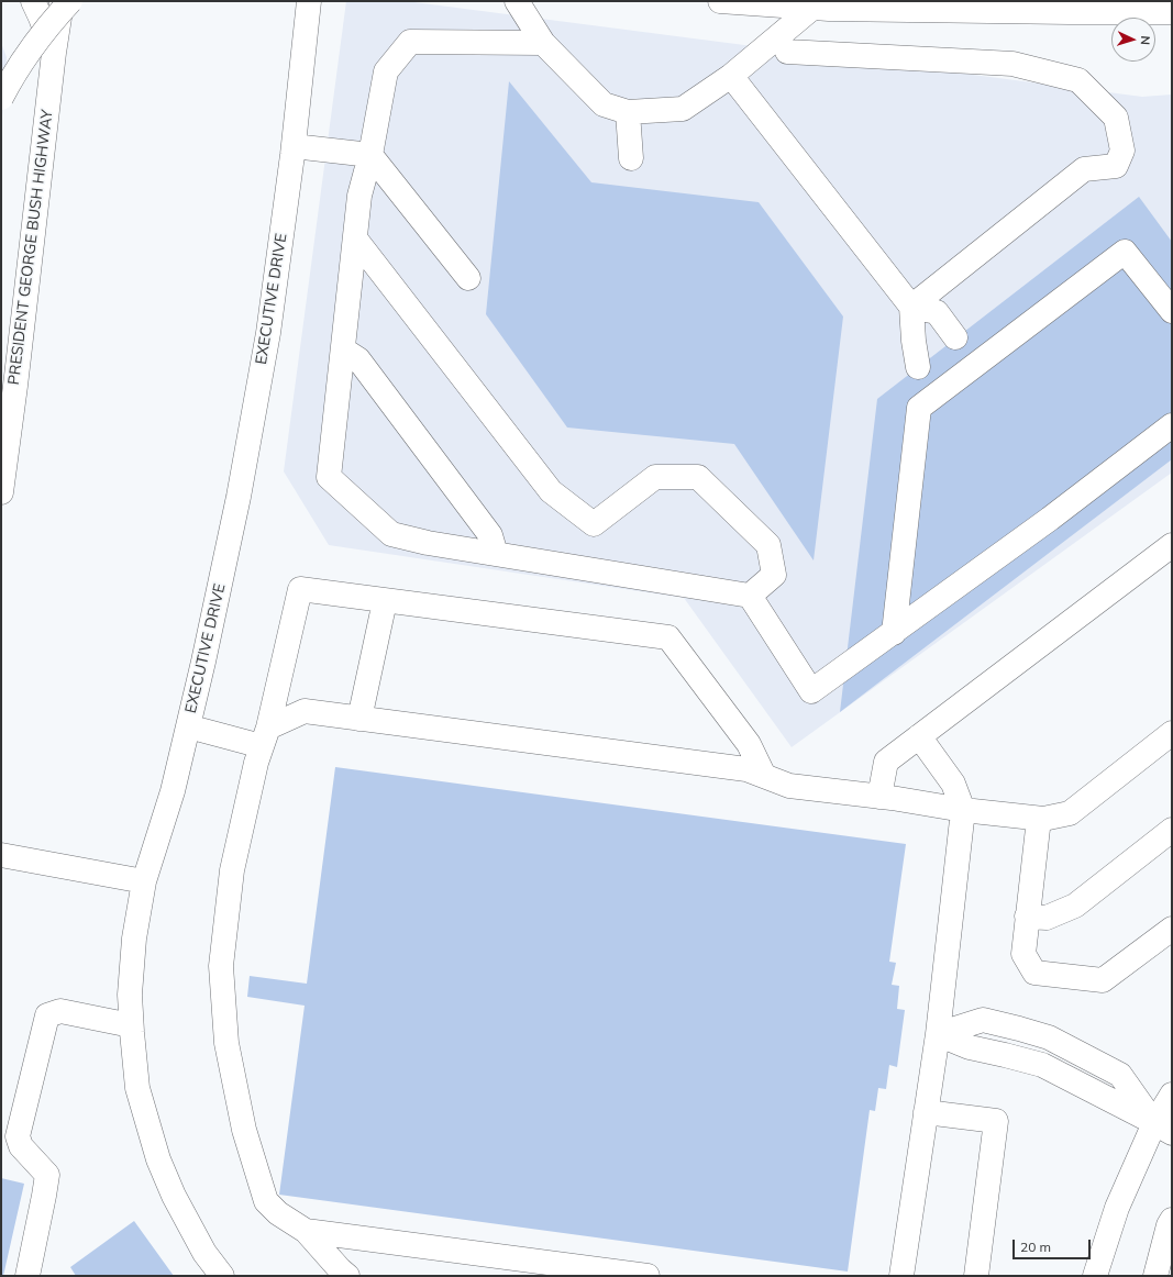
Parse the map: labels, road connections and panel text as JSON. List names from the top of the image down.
{
  "streets": {
    "main road": ["PRESIDENT GEORGE BUSH HIGHWAY", "EXECUTIVE DRIVE"]
  },
  "scale_bar": "20 m",
  "north": "right"
}
